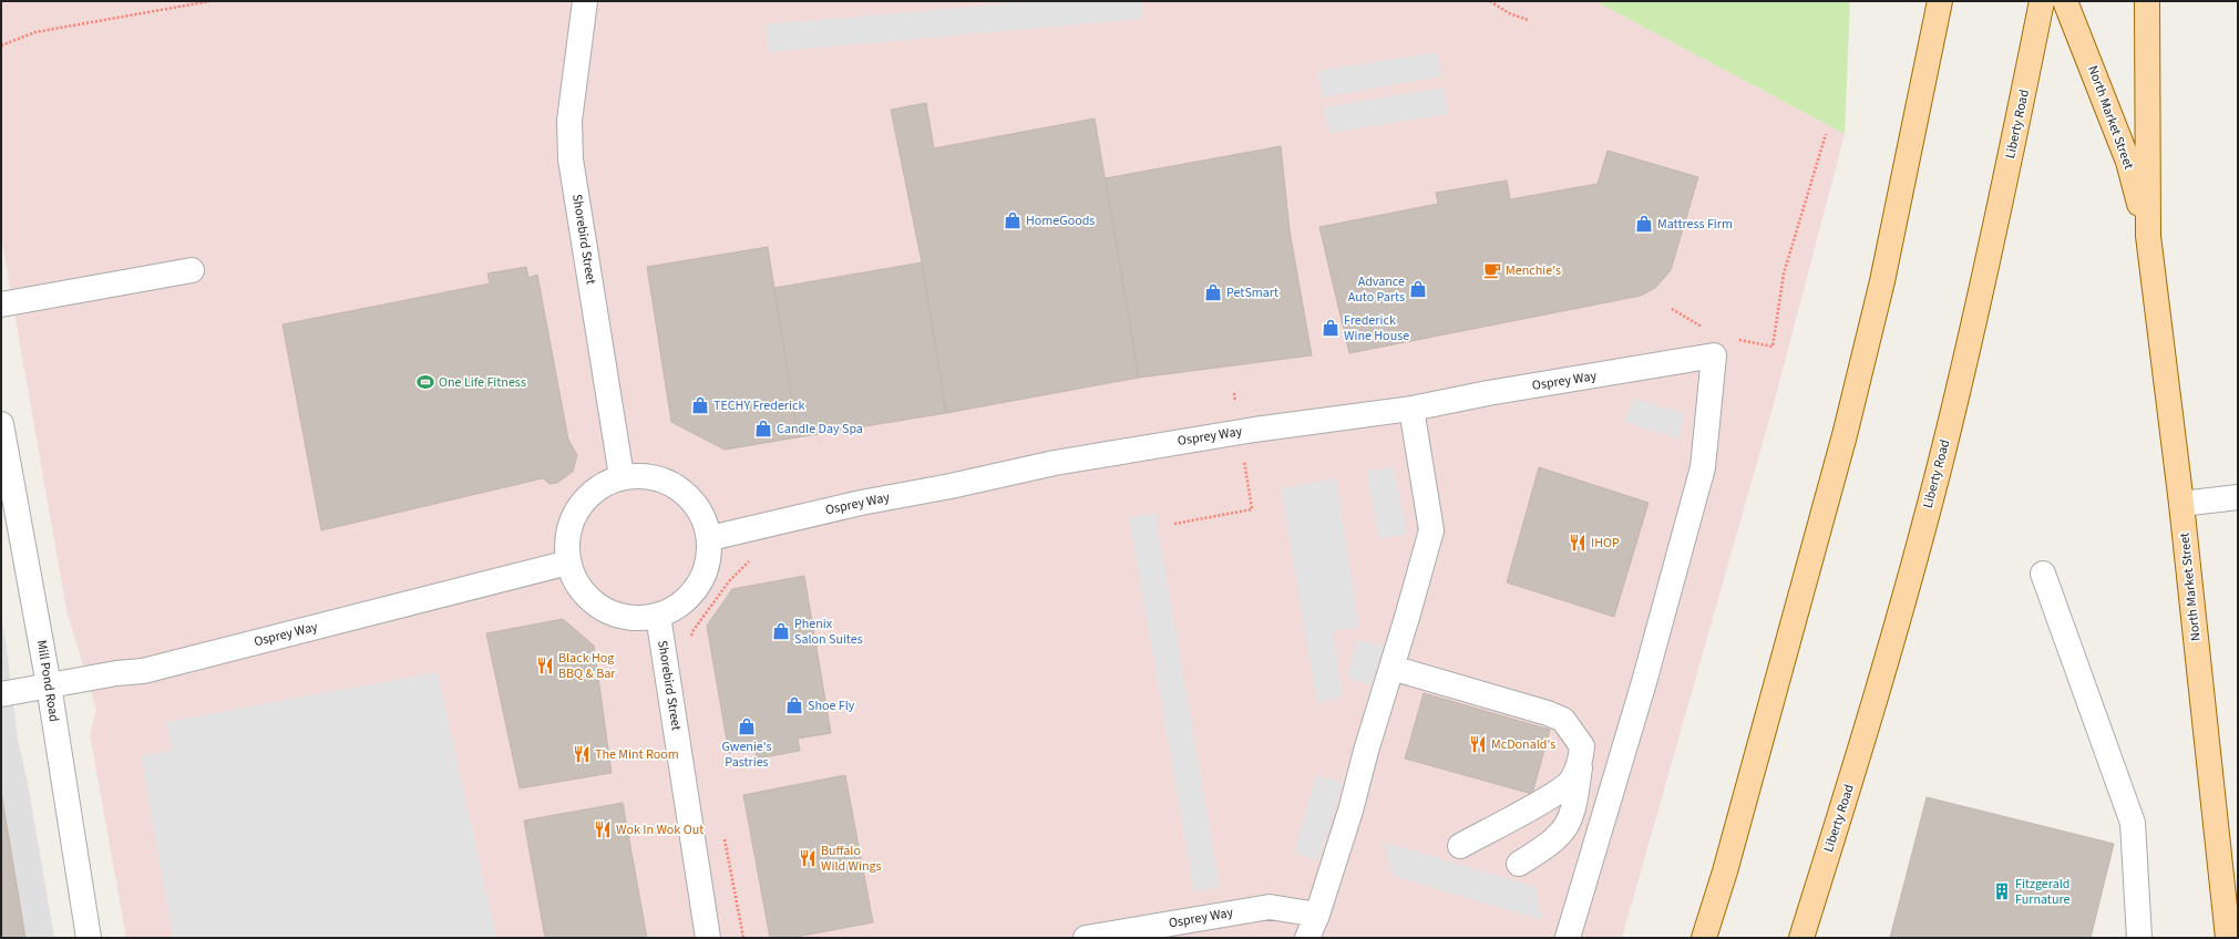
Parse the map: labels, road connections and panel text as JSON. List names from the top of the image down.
{
  "streets": {
    "main road": ["North Market Street", "Liberty Road"],
    "street": ["Shorebird Street", "Osprey Way", "Mill Pond Road"]
  },
  "crossings": [
    ["Shorebird Street", "Osprey Way"],
    ["Osprey Way", "Mill Pond Road"]
  ],
  "places": {
    "shop": [
      "HomeGoods",
      "Mattress Firm",
      "Advance Auto Parts",
      "PetSmart",
      "Frederick Wine House",
      "TECHY Frederick",
      "Candle Day Spa",
      "Phenix Salon Suites",
      "Shoe Fly",
      "Gwenie's Pastries"
    ],
    "cafe": ["Menchie's"],
    "sports": ["One Life Fitness"],
    "restaurant": [
      "IHOP",
      "Black Hog BBQ & Bar",
      "McDonald's",
      "The Mint Room",
      "Wok In Wok Out",
      "Buffalo Wild Wings"
    ],
    "building": ["Fitzgerald Furnature"]
  }
}
